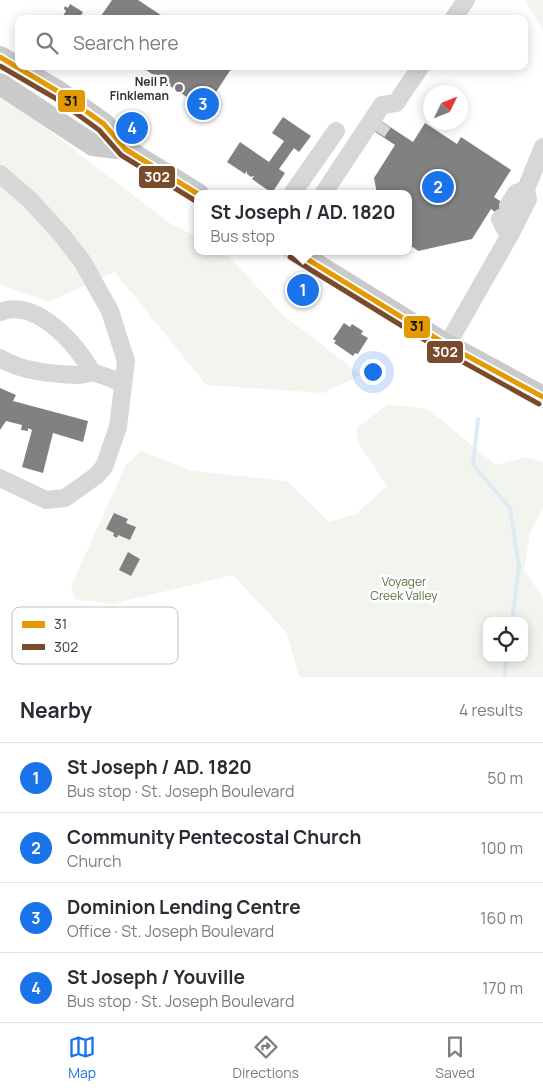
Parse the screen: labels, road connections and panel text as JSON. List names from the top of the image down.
{
  "parks": ["Voyager Creek Valley"],
  "places": ["Neil P. Finkleman"],
  "lines": ["transit line 31", "transit line 302"],
  "legend": ["31", "302"],
  "north": "top right",
  "page": {
    "search": "Search here",
    "pins": [
      "3",
      "4",
      "2",
      "1"
    ],
    "popup": ["St Joseph / AD. 1820", "Bus stop"],
    "heading": ["Nearby", "4 results"],
    "list": [
      {
        "mark": "1",
        "name": "St Joseph / AD. 1820",
        "note": "Bus stop · St. Joseph Boulevard",
        "value": "50 m"
      },
      {
        "mark": "2",
        "name": "Community Pentecostal Church",
        "note": "Church",
        "value": "100 m"
      },
      {
        "mark": "3",
        "name": "Dominion Lending Centre",
        "note": "Office · St. Joseph Boulevard",
        "value": "160 m"
      },
      {
        "mark": "4",
        "name": "St Joseph / Youville",
        "note": "Bus stop · St. Joseph Boulevard",
        "value": "170 m"
      }
    ],
    "nav": ["Map", "Directions", "Saved"]
  }
}
